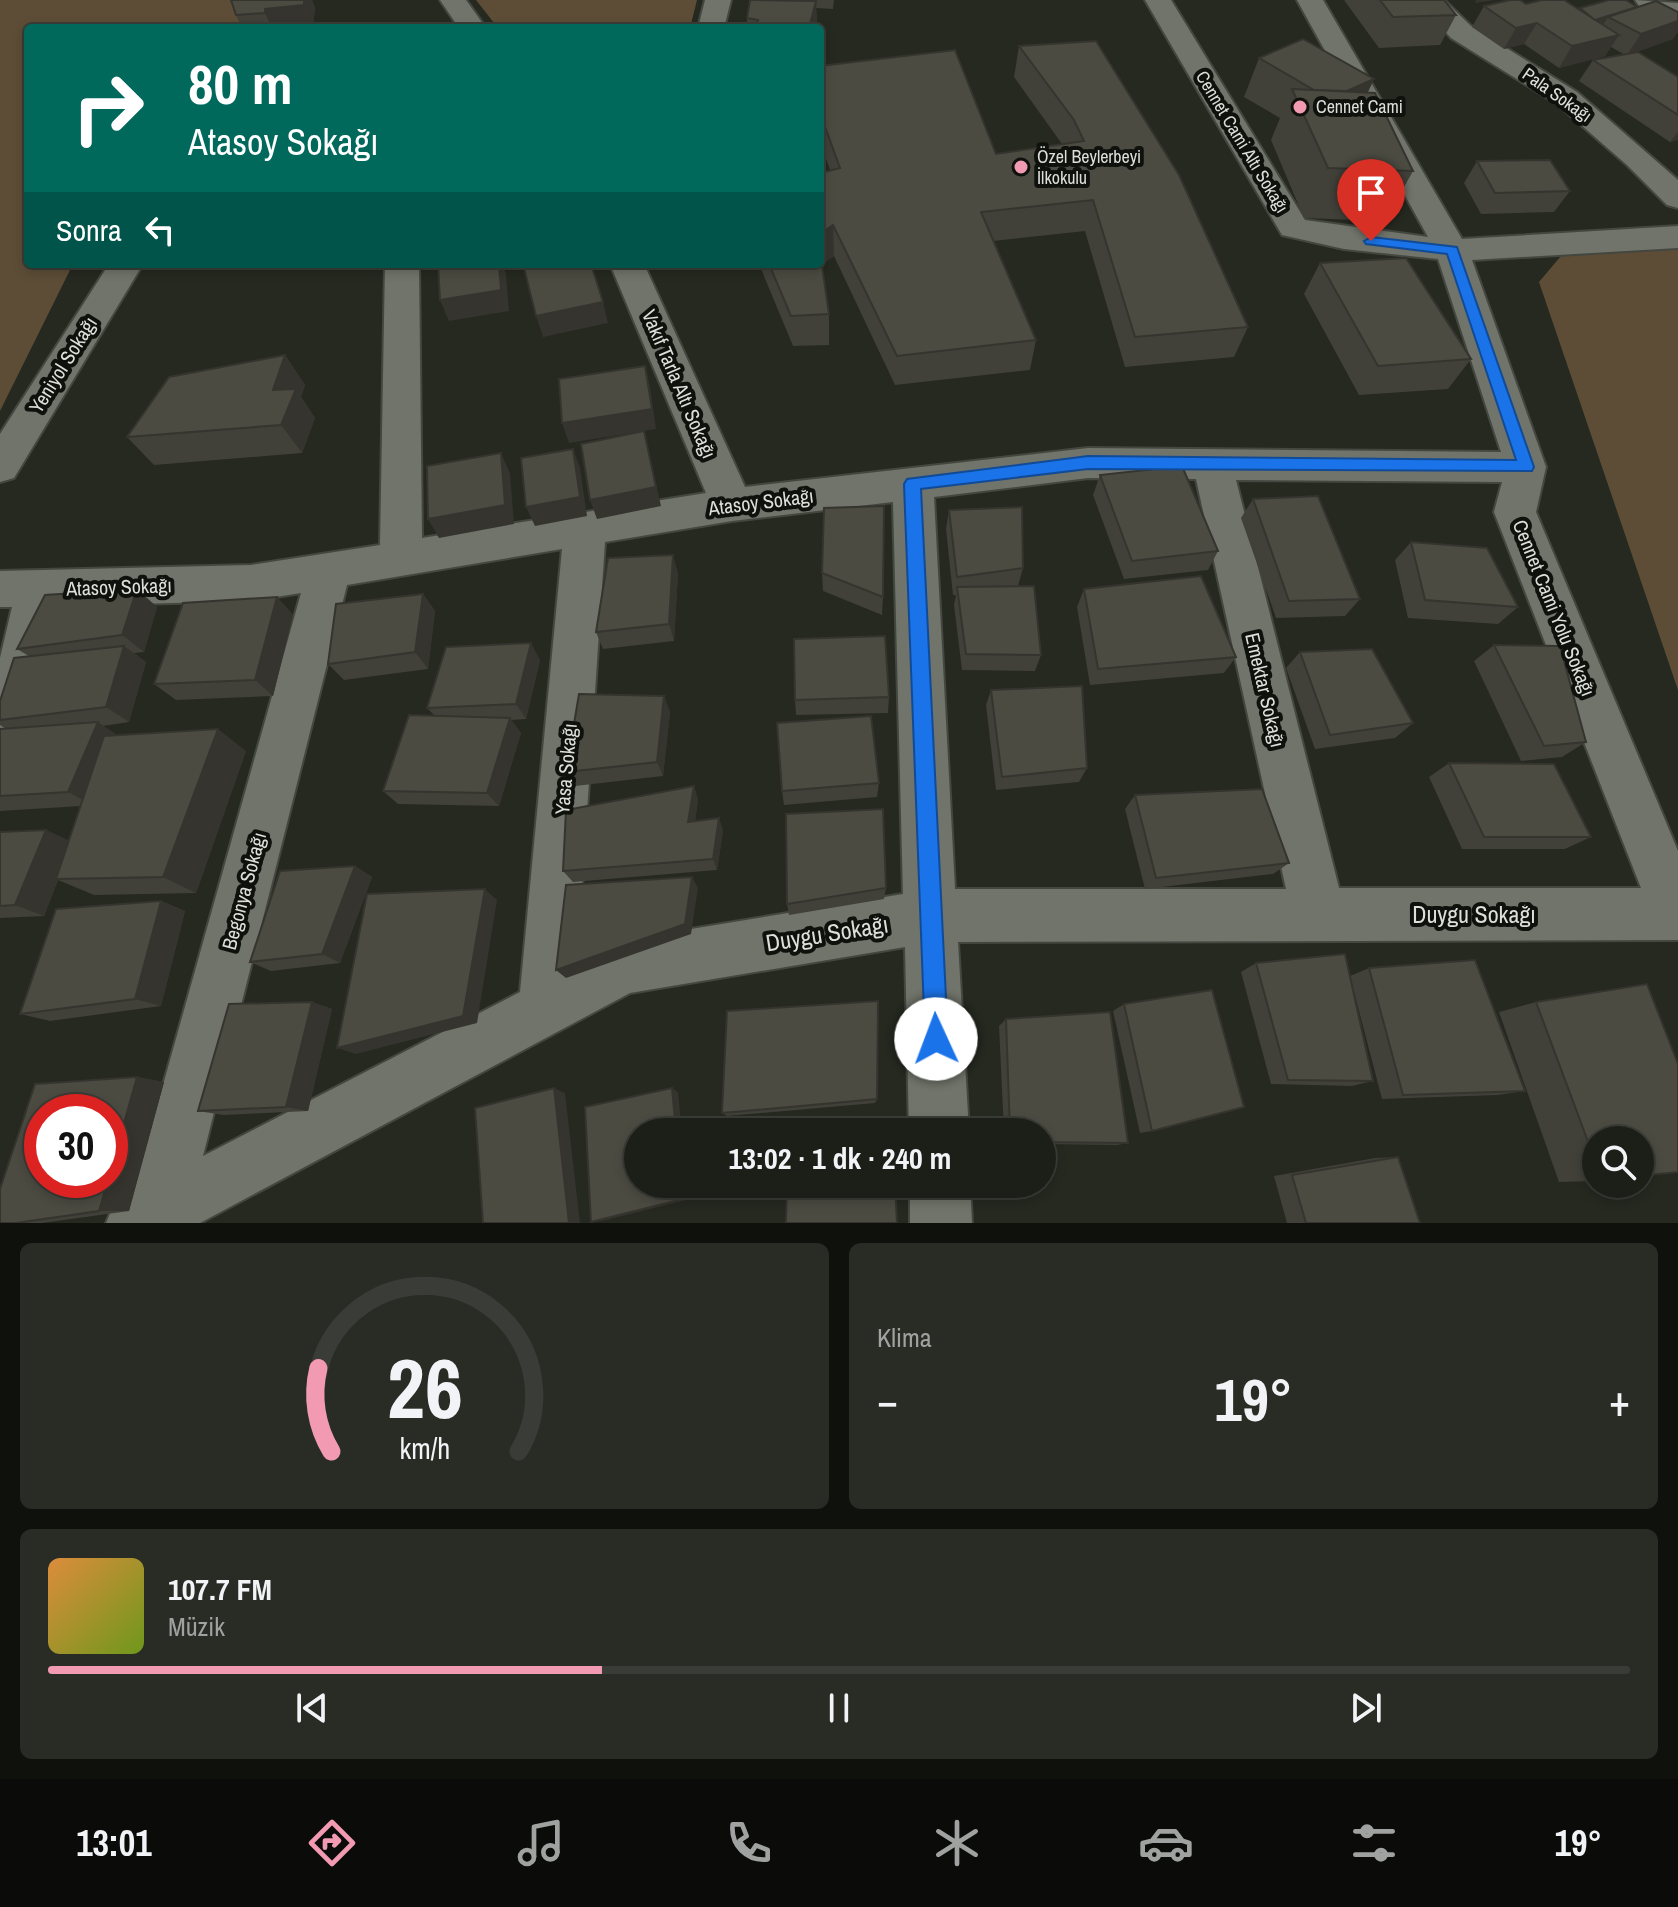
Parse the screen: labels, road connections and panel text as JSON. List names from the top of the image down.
{
  "streets": {
    "street": [
      "Pala Sokağı",
      "Cennet Cami Altı Sokağı",
      "Yeniyol Sokağı",
      "Vakıf Tarla Altı Sokağı",
      "Atasoy Sokağı",
      "Cennet Cami Yolu Sokağı",
      "Emektar Sokağı",
      "Yasa Sokağı",
      "Begonya Sokağı",
      "Duygu Sokağı"
    ]
  },
  "crossings": [
    ["Vakıf Tarla Altı Sokağı", "Atasoy Sokağı"],
    ["Atasoy Sokağı", "Cennet Cami Yolu Sokağı"],
    ["Atasoy Sokağı", "Emektar Sokağı"],
    ["Atasoy Sokağı", "Yasa Sokağı"],
    ["Atasoy Sokağı", "Begonya Sokağı"],
    ["Cennet Cami Yolu Sokağı", "Duygu Sokağı"],
    ["Emektar Sokağı", "Duygu Sokağı"],
    ["Yasa Sokağı", "Duygu Sokağı"],
    ["Begonya Sokağı", "Duygu Sokağı"]
  ],
  "places": ["Cennet Cami", "Özel Beylerbeyi İlkokulu"],
  "page": {
    "turn": ["80 m", "Atasoy Sokağı"],
    "then": "Sonra",
    "limit": "30",
    "trip": "13:02 · 1 dk · 240 m",
    "tile": "Klima",
    "heat": ["−", "19°", "+"],
    "song": ["107.7 FM", "Müzik"],
    "tabs": ["13:01", "19°"],
    "gauge": ["26", "km/h"]
  }
}
